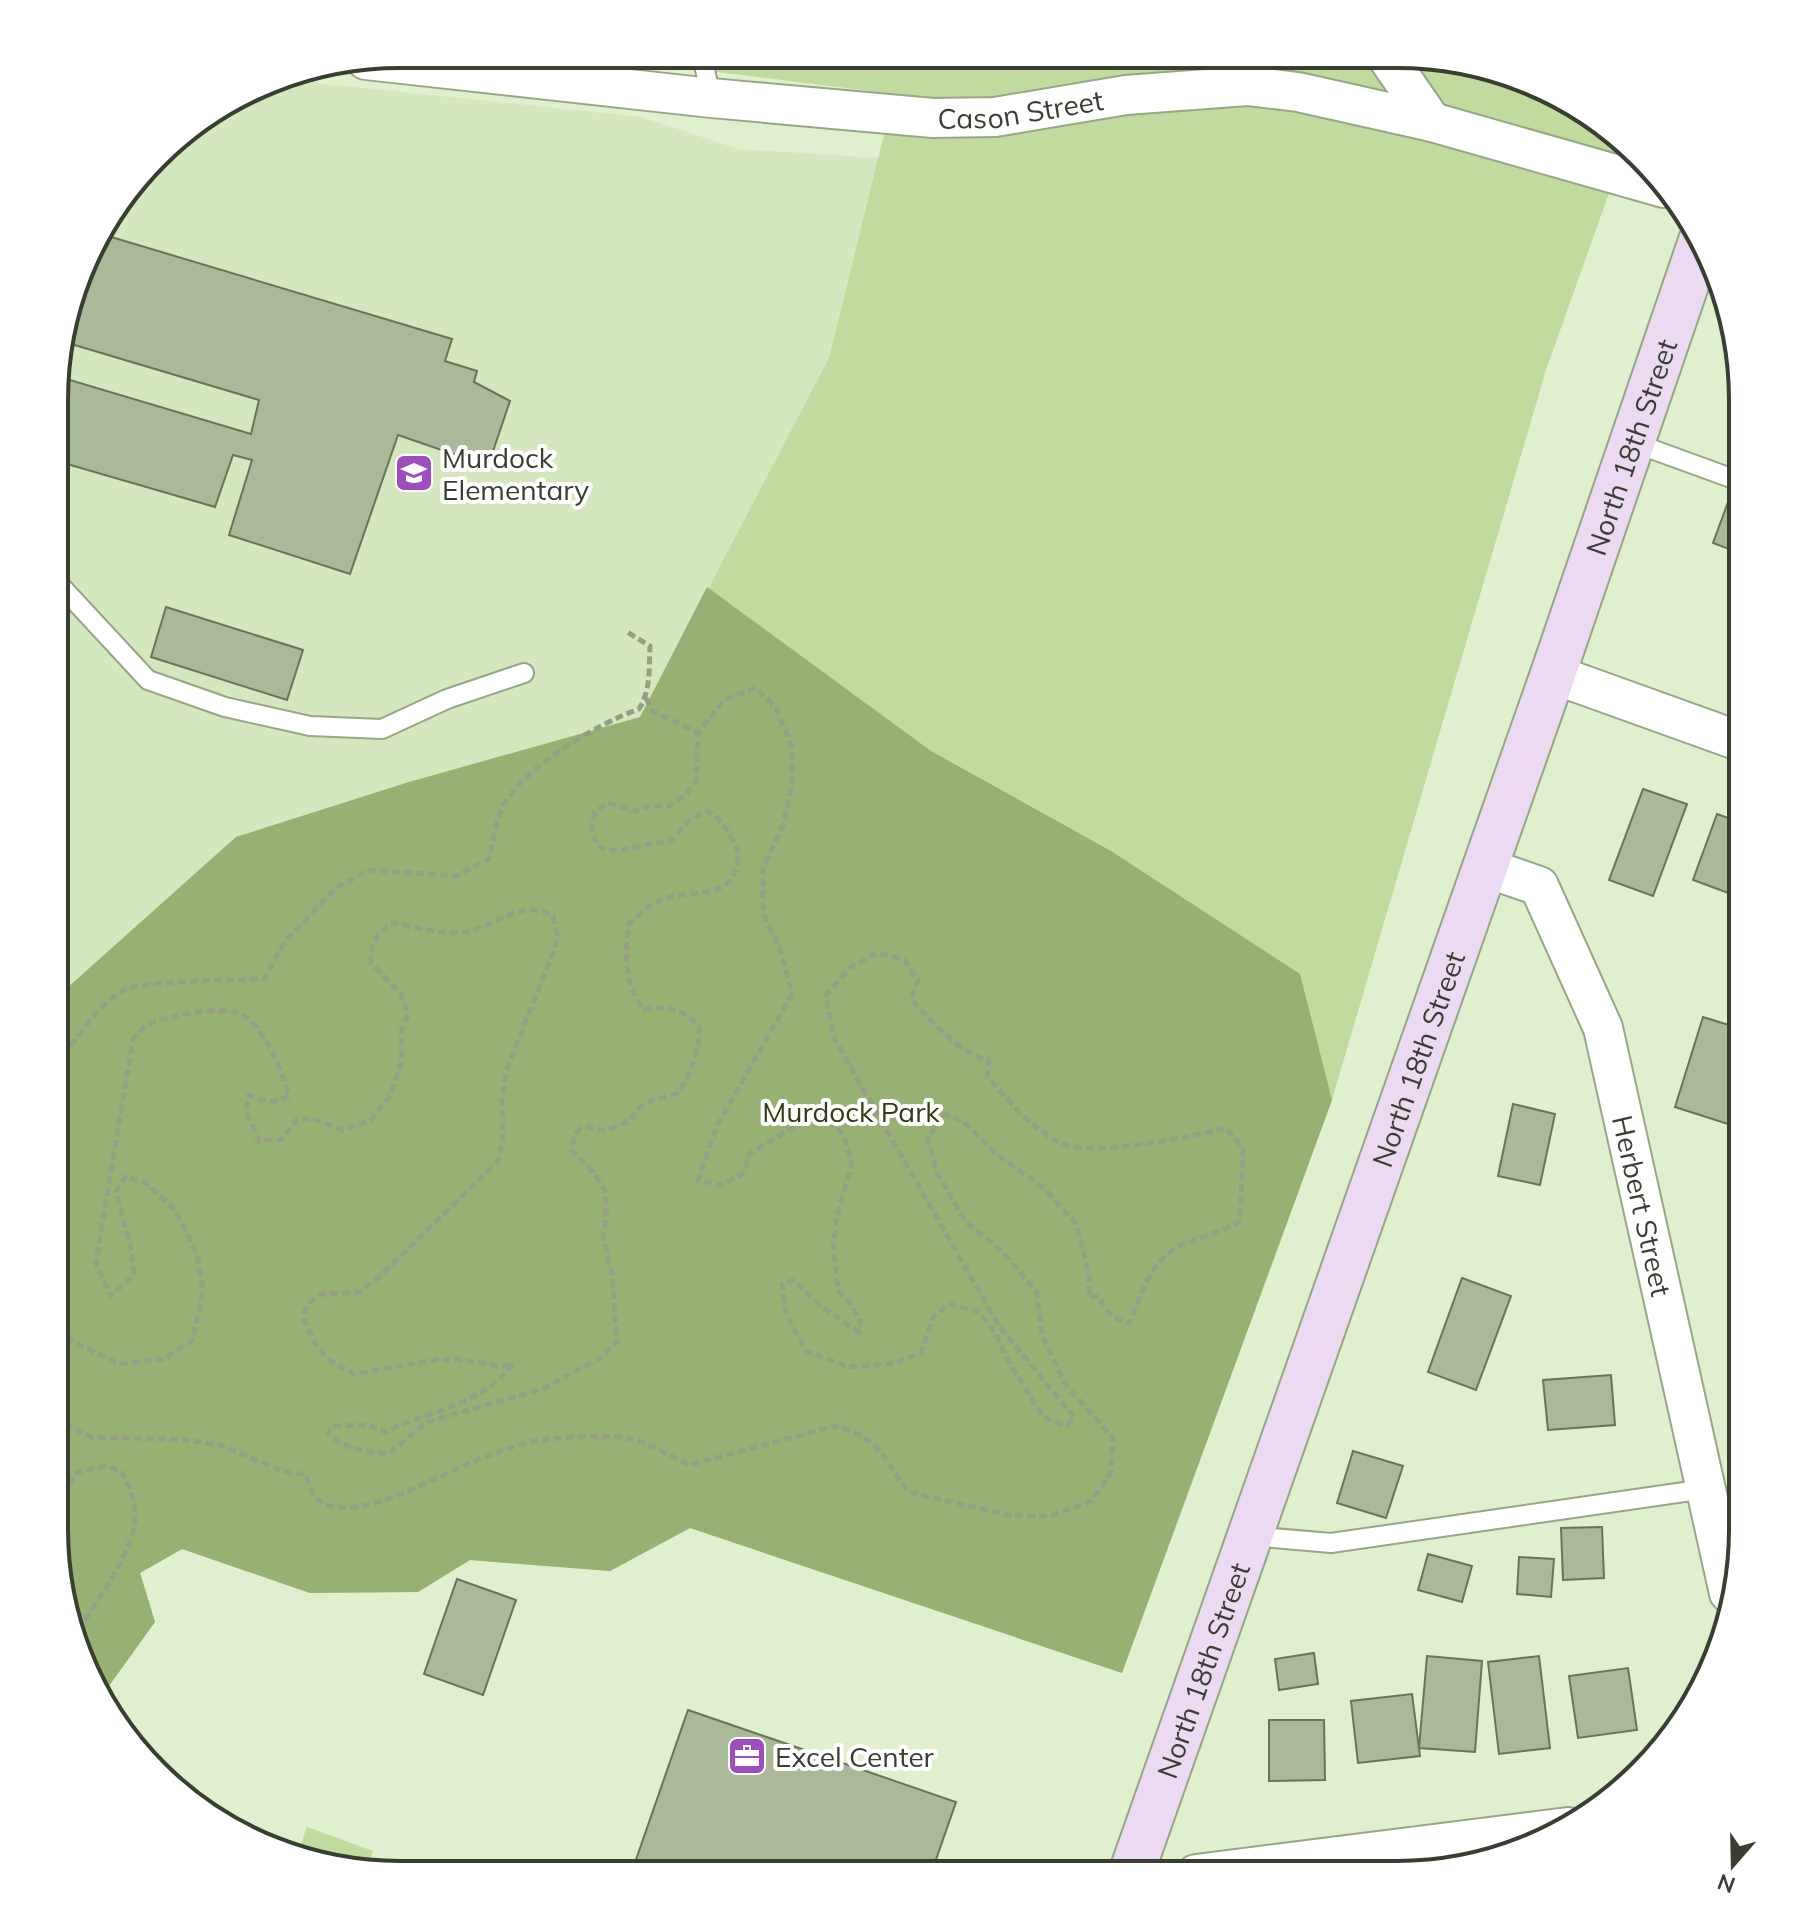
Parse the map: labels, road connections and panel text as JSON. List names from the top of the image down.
{
  "streets": {
    "main road": ["North 18th Street"],
    "street": ["Cason Street", "Herbert Street"]
  },
  "crossings": [
    ["North 18th Street", "Herbert Street"]
  ],
  "parks": ["Murdock Park"],
  "places": {
    "school or university": ["Murdock Elementary"],
    "office": ["Excel Center"]
  },
  "north": "bottom"
}
